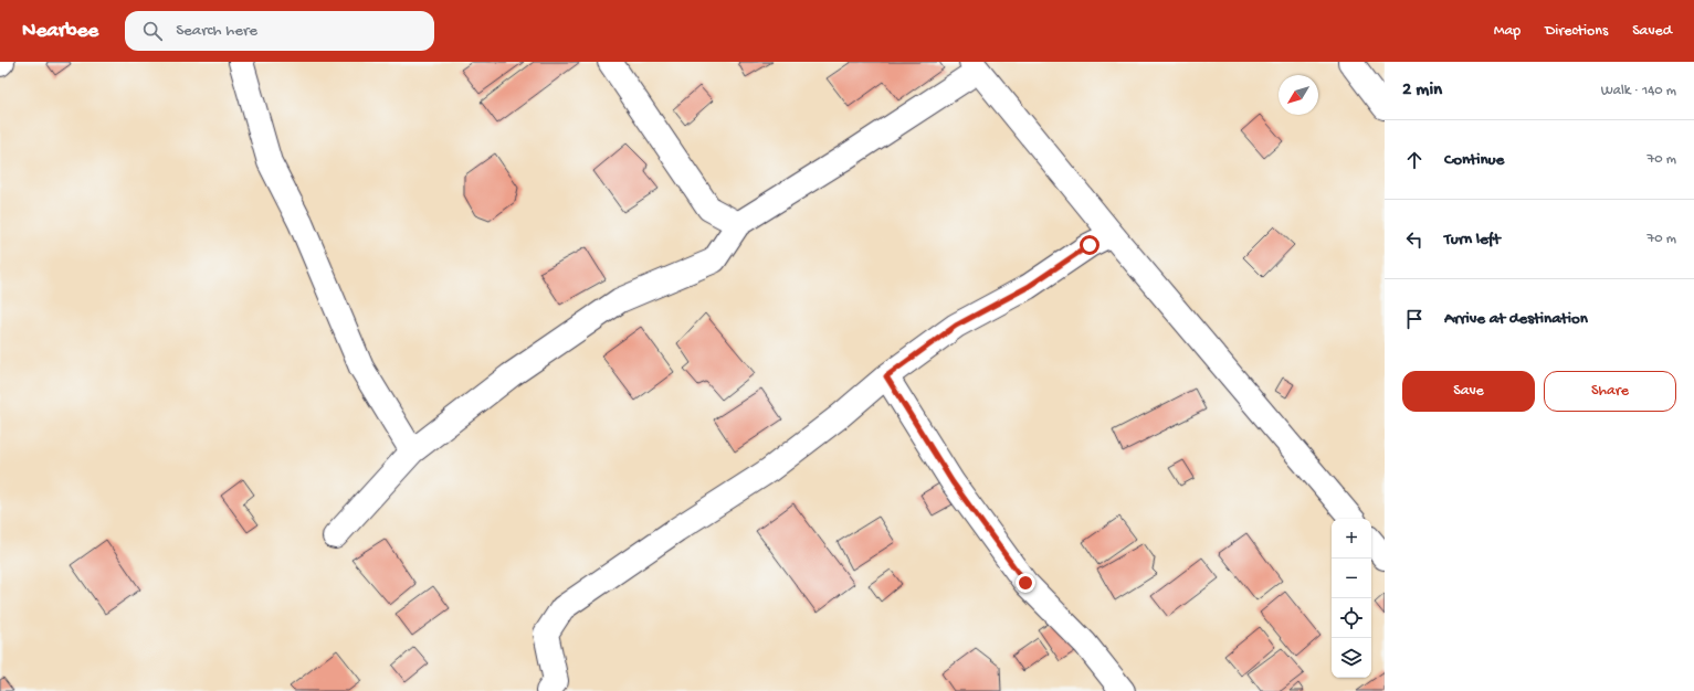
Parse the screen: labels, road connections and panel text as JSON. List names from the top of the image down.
{
  "north": "bottom left",
  "page": {
    "header": "Nearbee",
    "search": "Search here",
    "nav": ["Map", "Directions", "Saved"],
    "heading": ["2 min", "Walk · 140 m"],
    "list": [
      ["Continue", "70 m"],
      ["Turn left", "70 m"],
      "Arrive at destination"
    ],
    "buttons": ["Save", "Share"],
    "map_buttons": ["+", "−"]
  }
}
